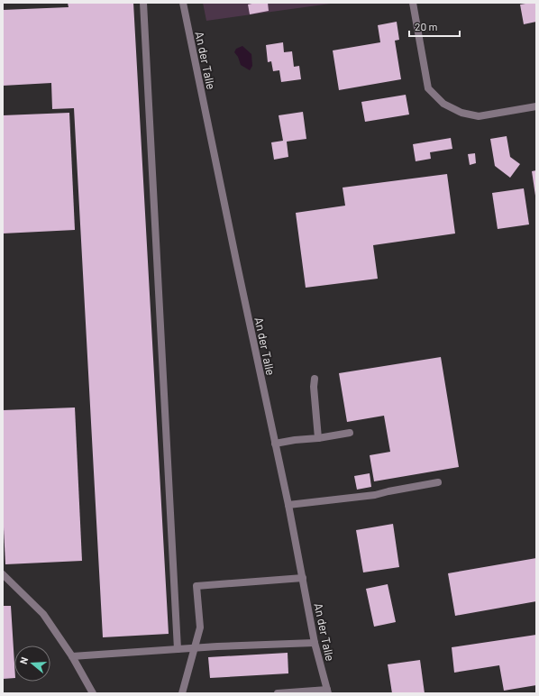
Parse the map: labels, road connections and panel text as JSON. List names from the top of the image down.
{
  "streets": {
    "street": ["An der Talle"]
  },
  "scale_bar": "20 m",
  "north": "left"
}
